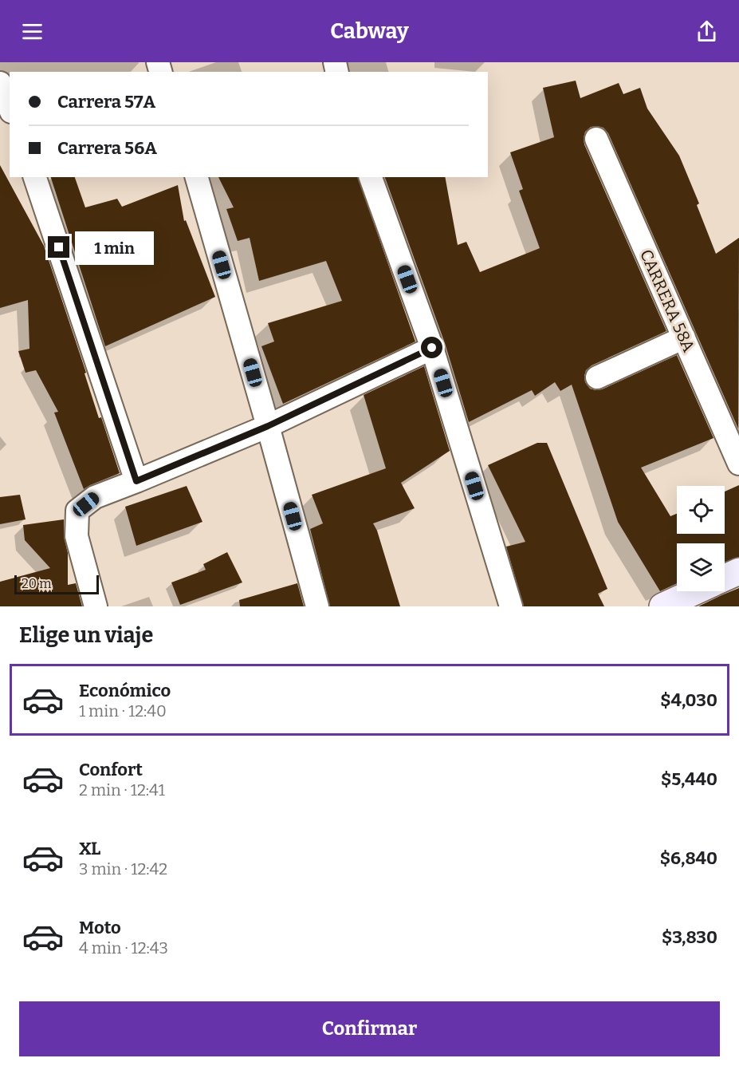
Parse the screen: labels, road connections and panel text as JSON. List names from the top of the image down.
{
  "streets": {
    "street": ["CARRERA 58A"]
  },
  "scale_bar": "20 m",
  "page": {
    "header": "Cabway",
    "banner": ["Carrera 57A", "Carrera 56A"],
    "bubble": "1 min",
    "scale": "20 m",
    "heading": "Elige un viaje",
    "list": [
      {
        "name": "Económico",
        "note": "1 min · 12:40",
        "value": "$4,030"
      },
      {
        "name": "Confort",
        "note": "2 min · 12:41",
        "value": "$5,440"
      },
      {
        "name": "XL",
        "note": "3 min · 12:42",
        "value": "$6,840"
      },
      {
        "name": "Moto",
        "note": "4 min · 12:43",
        "value": "$3,830"
      }
    ],
    "buttons": "Confirmar"
  }
}
